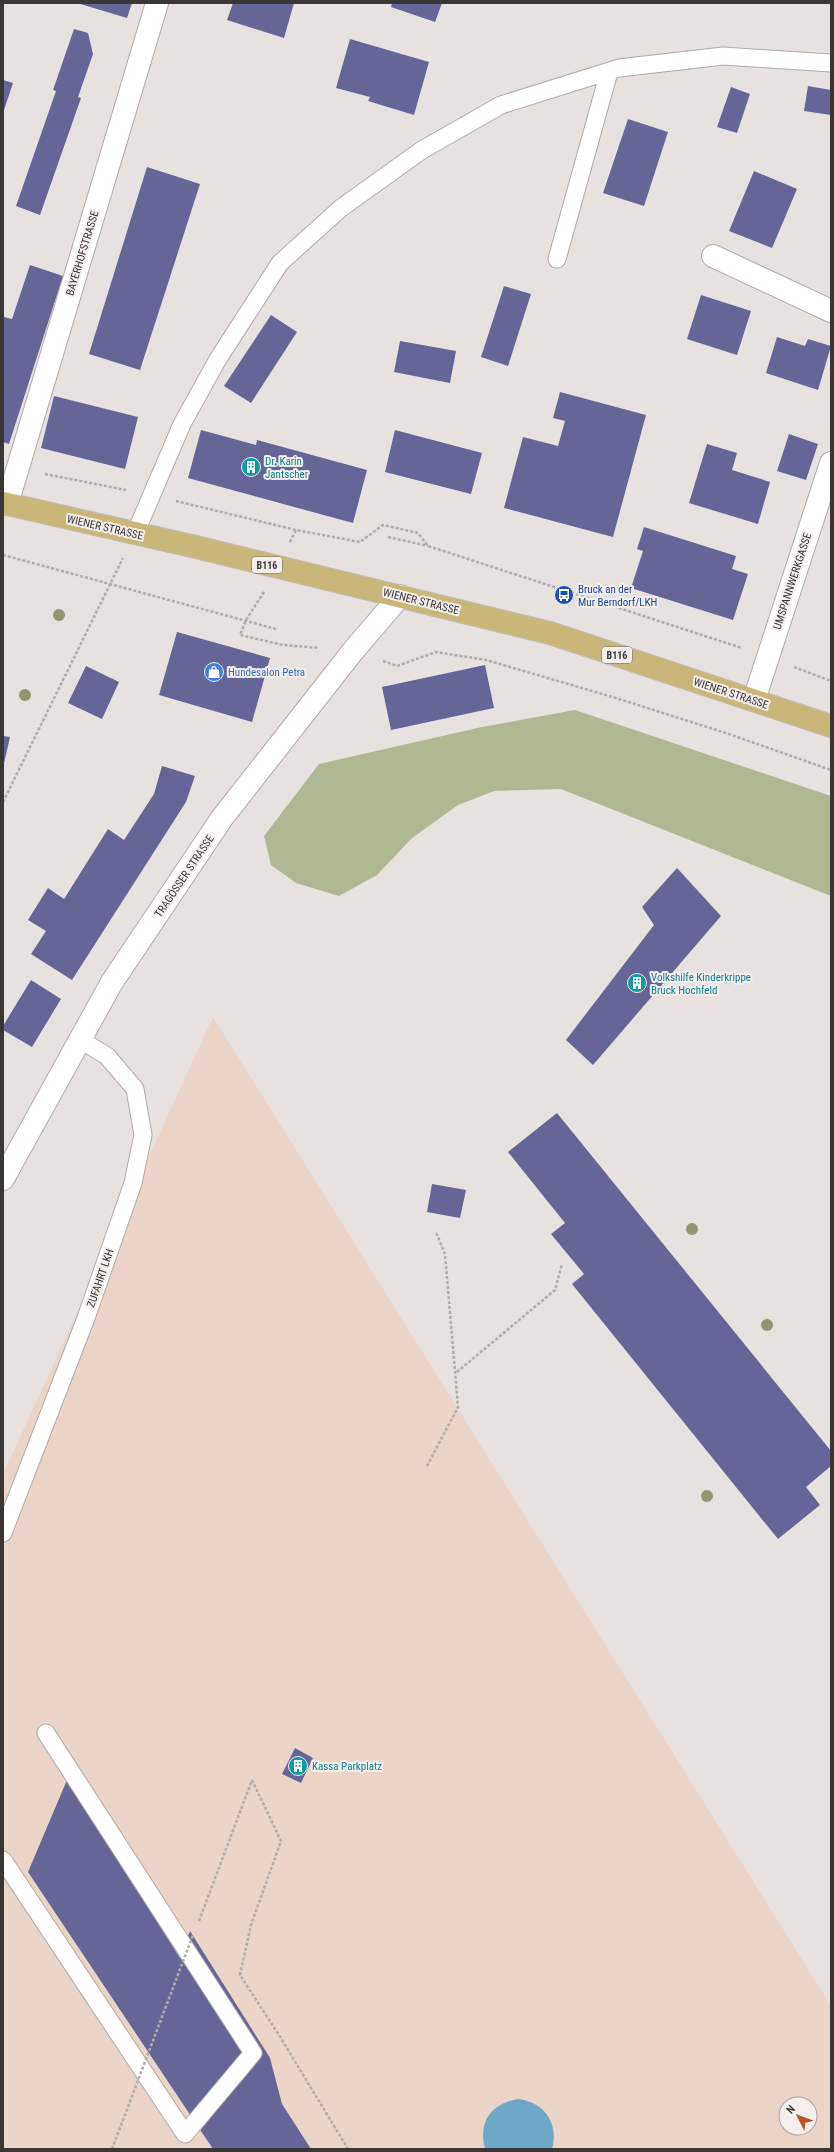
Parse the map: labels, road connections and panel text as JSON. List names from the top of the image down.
{
  "streets": {
    "main road": ["WIENER STRASSE", "B116"],
    "street": ["BAYERHOFSTRASSE", "UMSPANNWERKGASSE", "TRAGÖSSER STRASSE"],
    "lane": ["ZUFAHRT LKH"]
  },
  "crossings": [
    ["BAYERHOFSTRASSE", "WIENER STRASSE"],
    ["WIENER STRASSE", "UMSPANNWERKGASSE"],
    ["WIENER STRASSE", "TRAGÖSSER STRASSE"],
    ["TRAGÖSSER STRASSE", "ZUFAHRT LKH"]
  ],
  "places": {
    "building": ["Dr. Karin Jantscher", "Volkshilfe Kinderkrippe Bruck Hochfeld", "Kassa Parkplatz"],
    "bus stop": ["Bruck an der Mur Berndorf/LKH"],
    "shop": ["Hundesalon Petra"]
  },
  "north": "top left"
}
